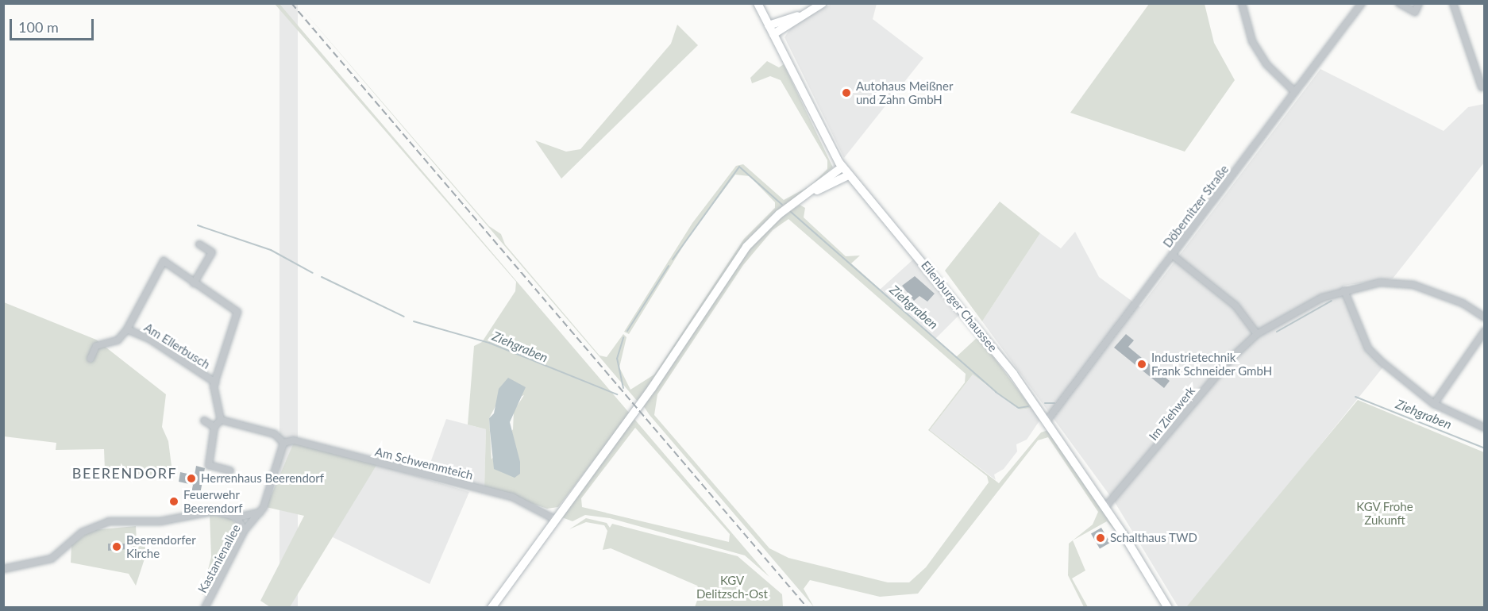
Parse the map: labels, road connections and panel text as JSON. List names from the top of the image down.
{
  "streets": {
    "main road": ["Eilenburger Chaussee"],
    "street": [
      "Döbernitzer Straße",
      "Am Ellerbusch",
      "Im Ziehwerk",
      "Am Schwemmteich",
      "Kastanienallee"
    ]
  },
  "crossings": [
    ["Döbernitzer Straße", "Eilenburger Chaussee"],
    ["Eilenburger Chaussee", "Im Ziehwerk"],
    ["Am Schwemmteich", "Kastanienallee"]
  ],
  "districts": ["BEERENDORF"],
  "water": ["Ziehgraben"],
  "parks": ["KGV Frohe Zukunft", "KGV Delitzsch-Ost"],
  "places": [
    "Autohaus Meißner und Zahn GmbH",
    "Industrietechnik Frank Schneider GmbH",
    "Herrenhaus Beerendorf",
    "Feuerwehr Beerendorf",
    "Schalthaus TWD",
    "Beerendorfer Kirche"
  ],
  "scale_bar": "100 m"
}
